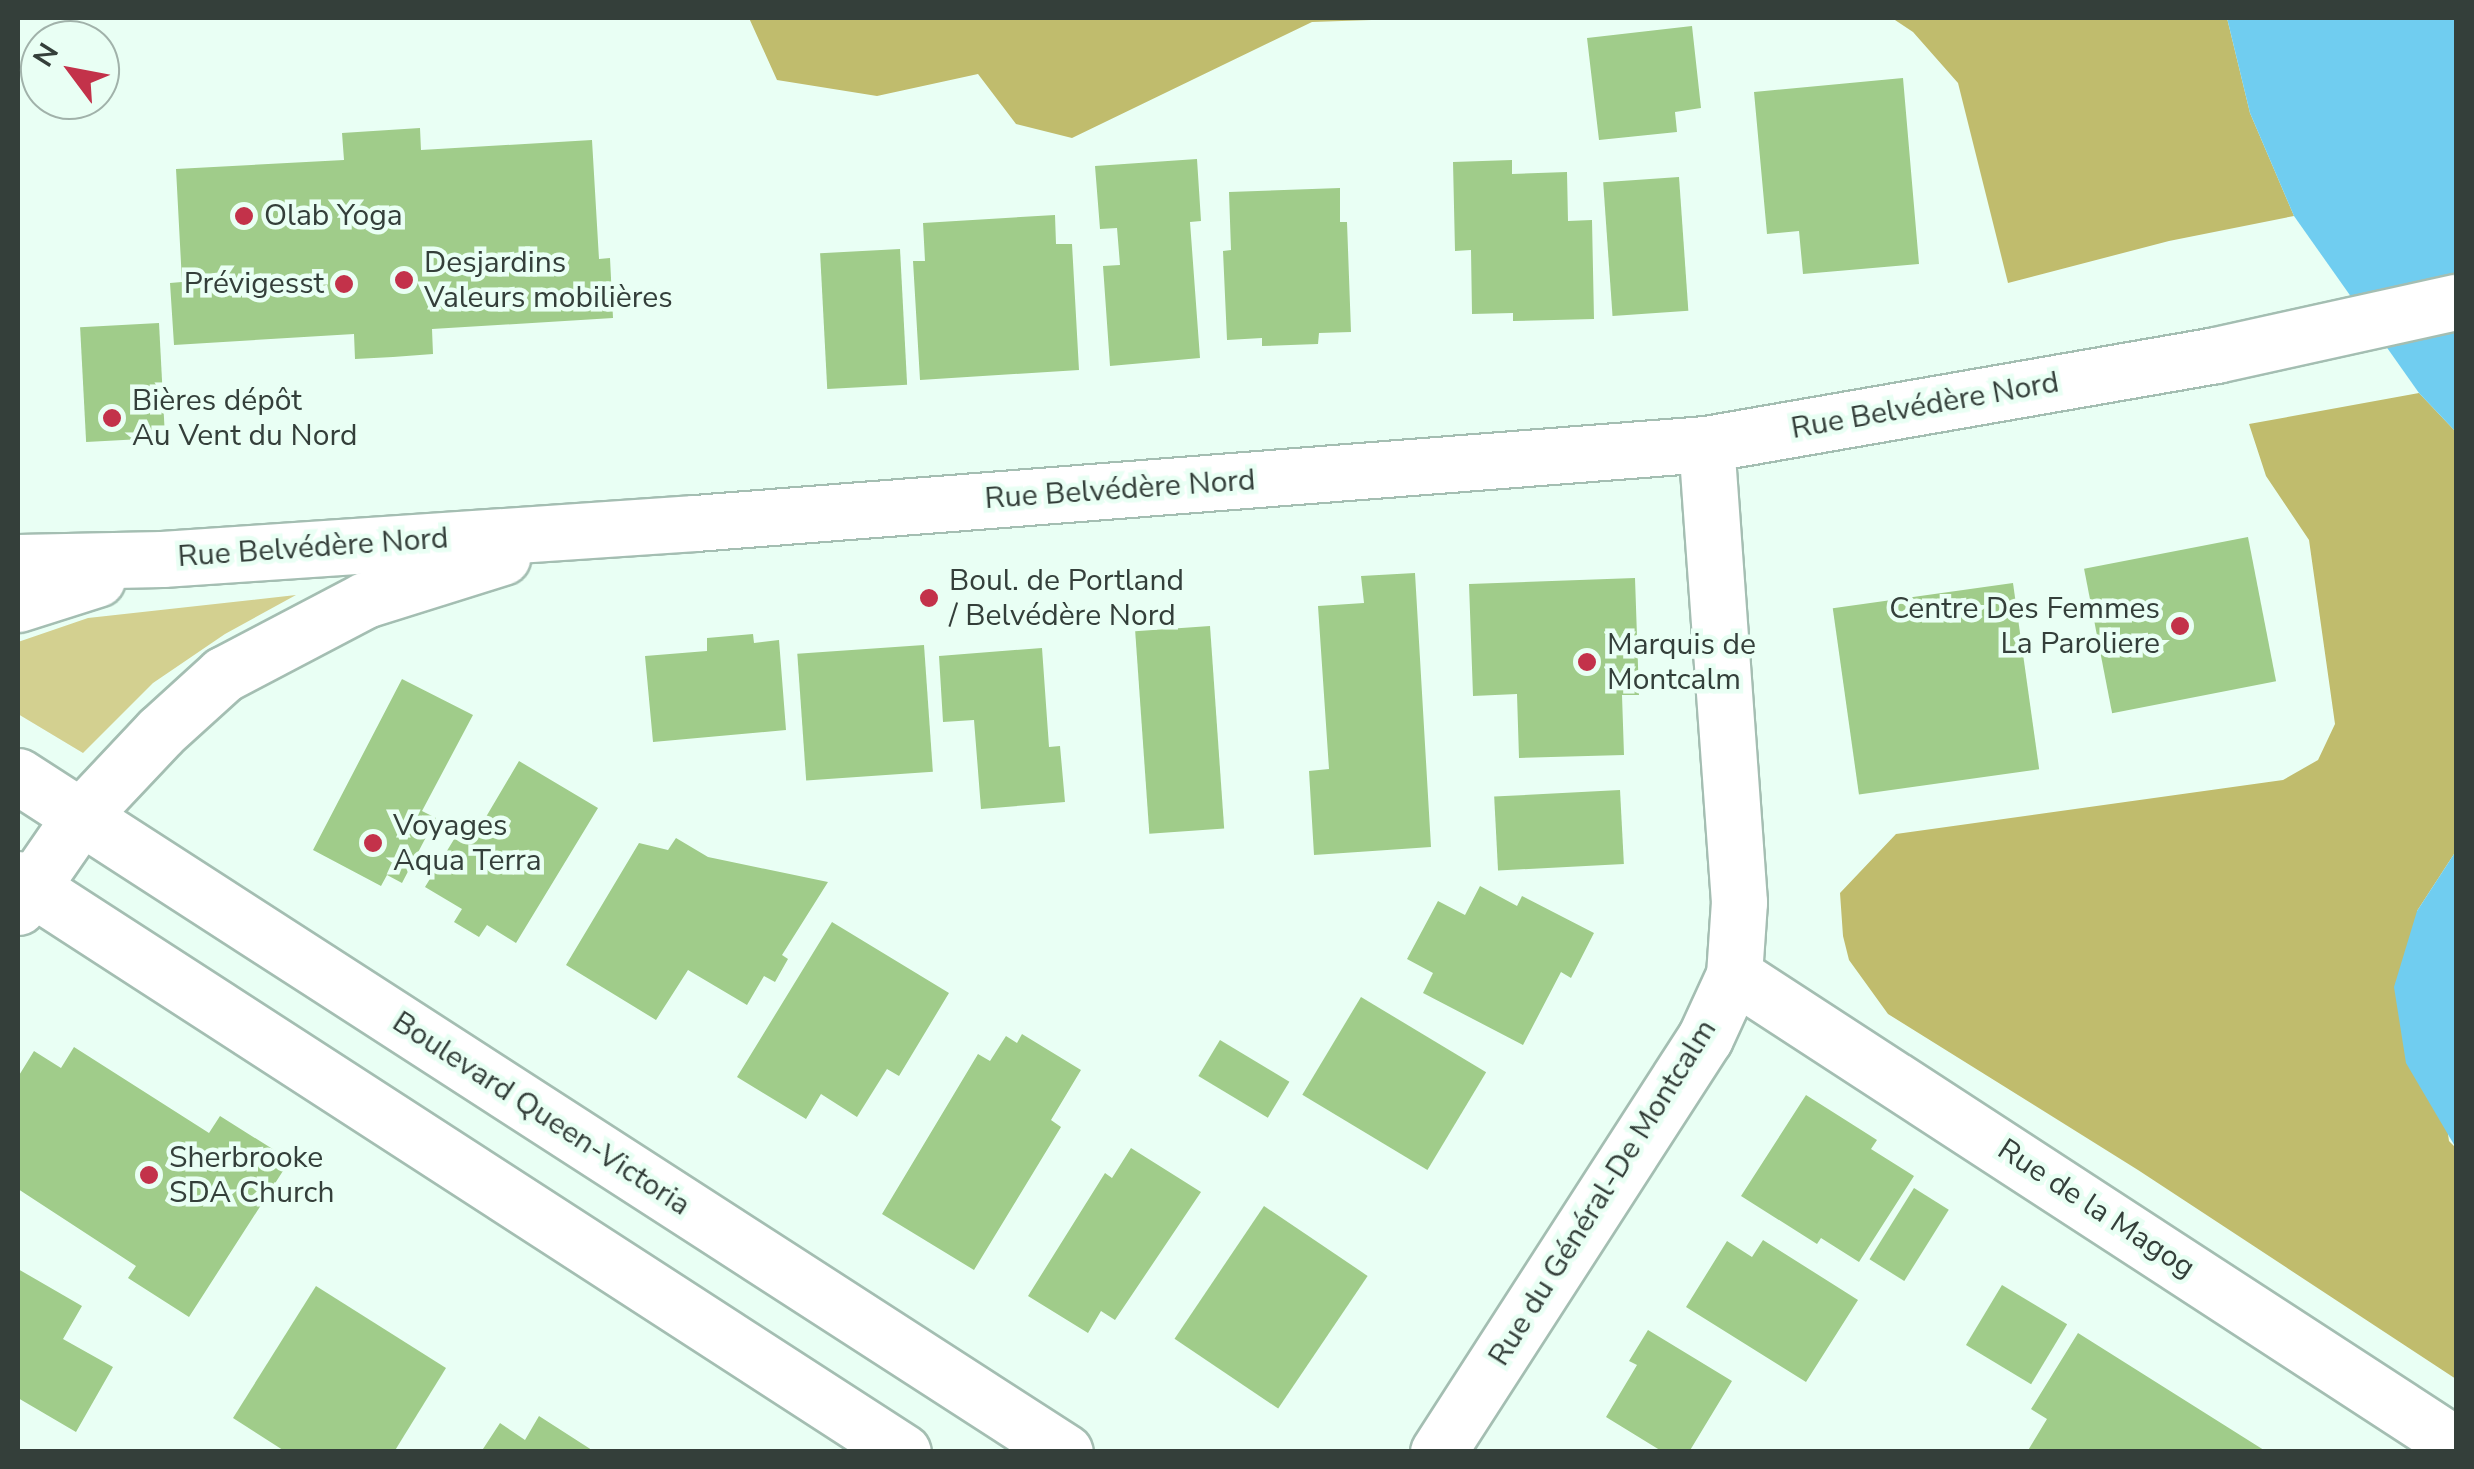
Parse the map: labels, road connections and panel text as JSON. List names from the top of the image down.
{
  "streets": {
    "street": [
      "Rue Belvédère Nord",
      "Boulevard Queen-Victoria",
      "Rue du Général-De Montcalm",
      "Rue de la Magog"
    ]
  },
  "crossings": [
    ["Rue Belvédère Nord", "Rue du Général-De Montcalm"],
    ["Rue du Général-De Montcalm", "Rue de la Magog"]
  ],
  "places": [
    "Olab Yoga",
    "Desjardins Valeurs mobilières",
    "Prévigesst",
    "Bières dépôt Au Vent du Nord",
    "Boul. de Portland / Belvédère Nord",
    "Centre Des Femmes La Paroliere",
    "Marquis de Montcalm",
    "Voyages Aqua Terra",
    "Sherbrooke SDA Church"
  ],
  "north": "top left"
}
